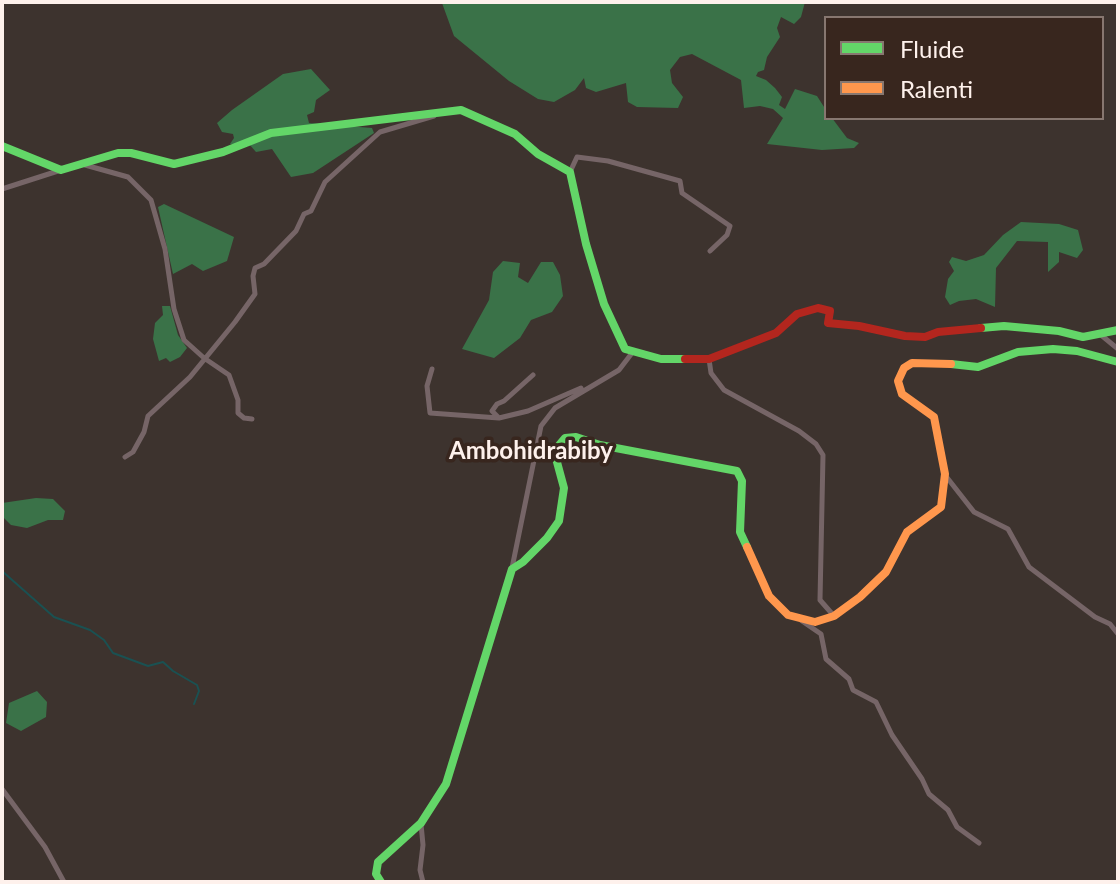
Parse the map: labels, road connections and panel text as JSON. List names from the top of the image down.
{
  "districts": ["Ambohidrabiby"],
  "legend": ["Fluide", "Ralenti"]
}
